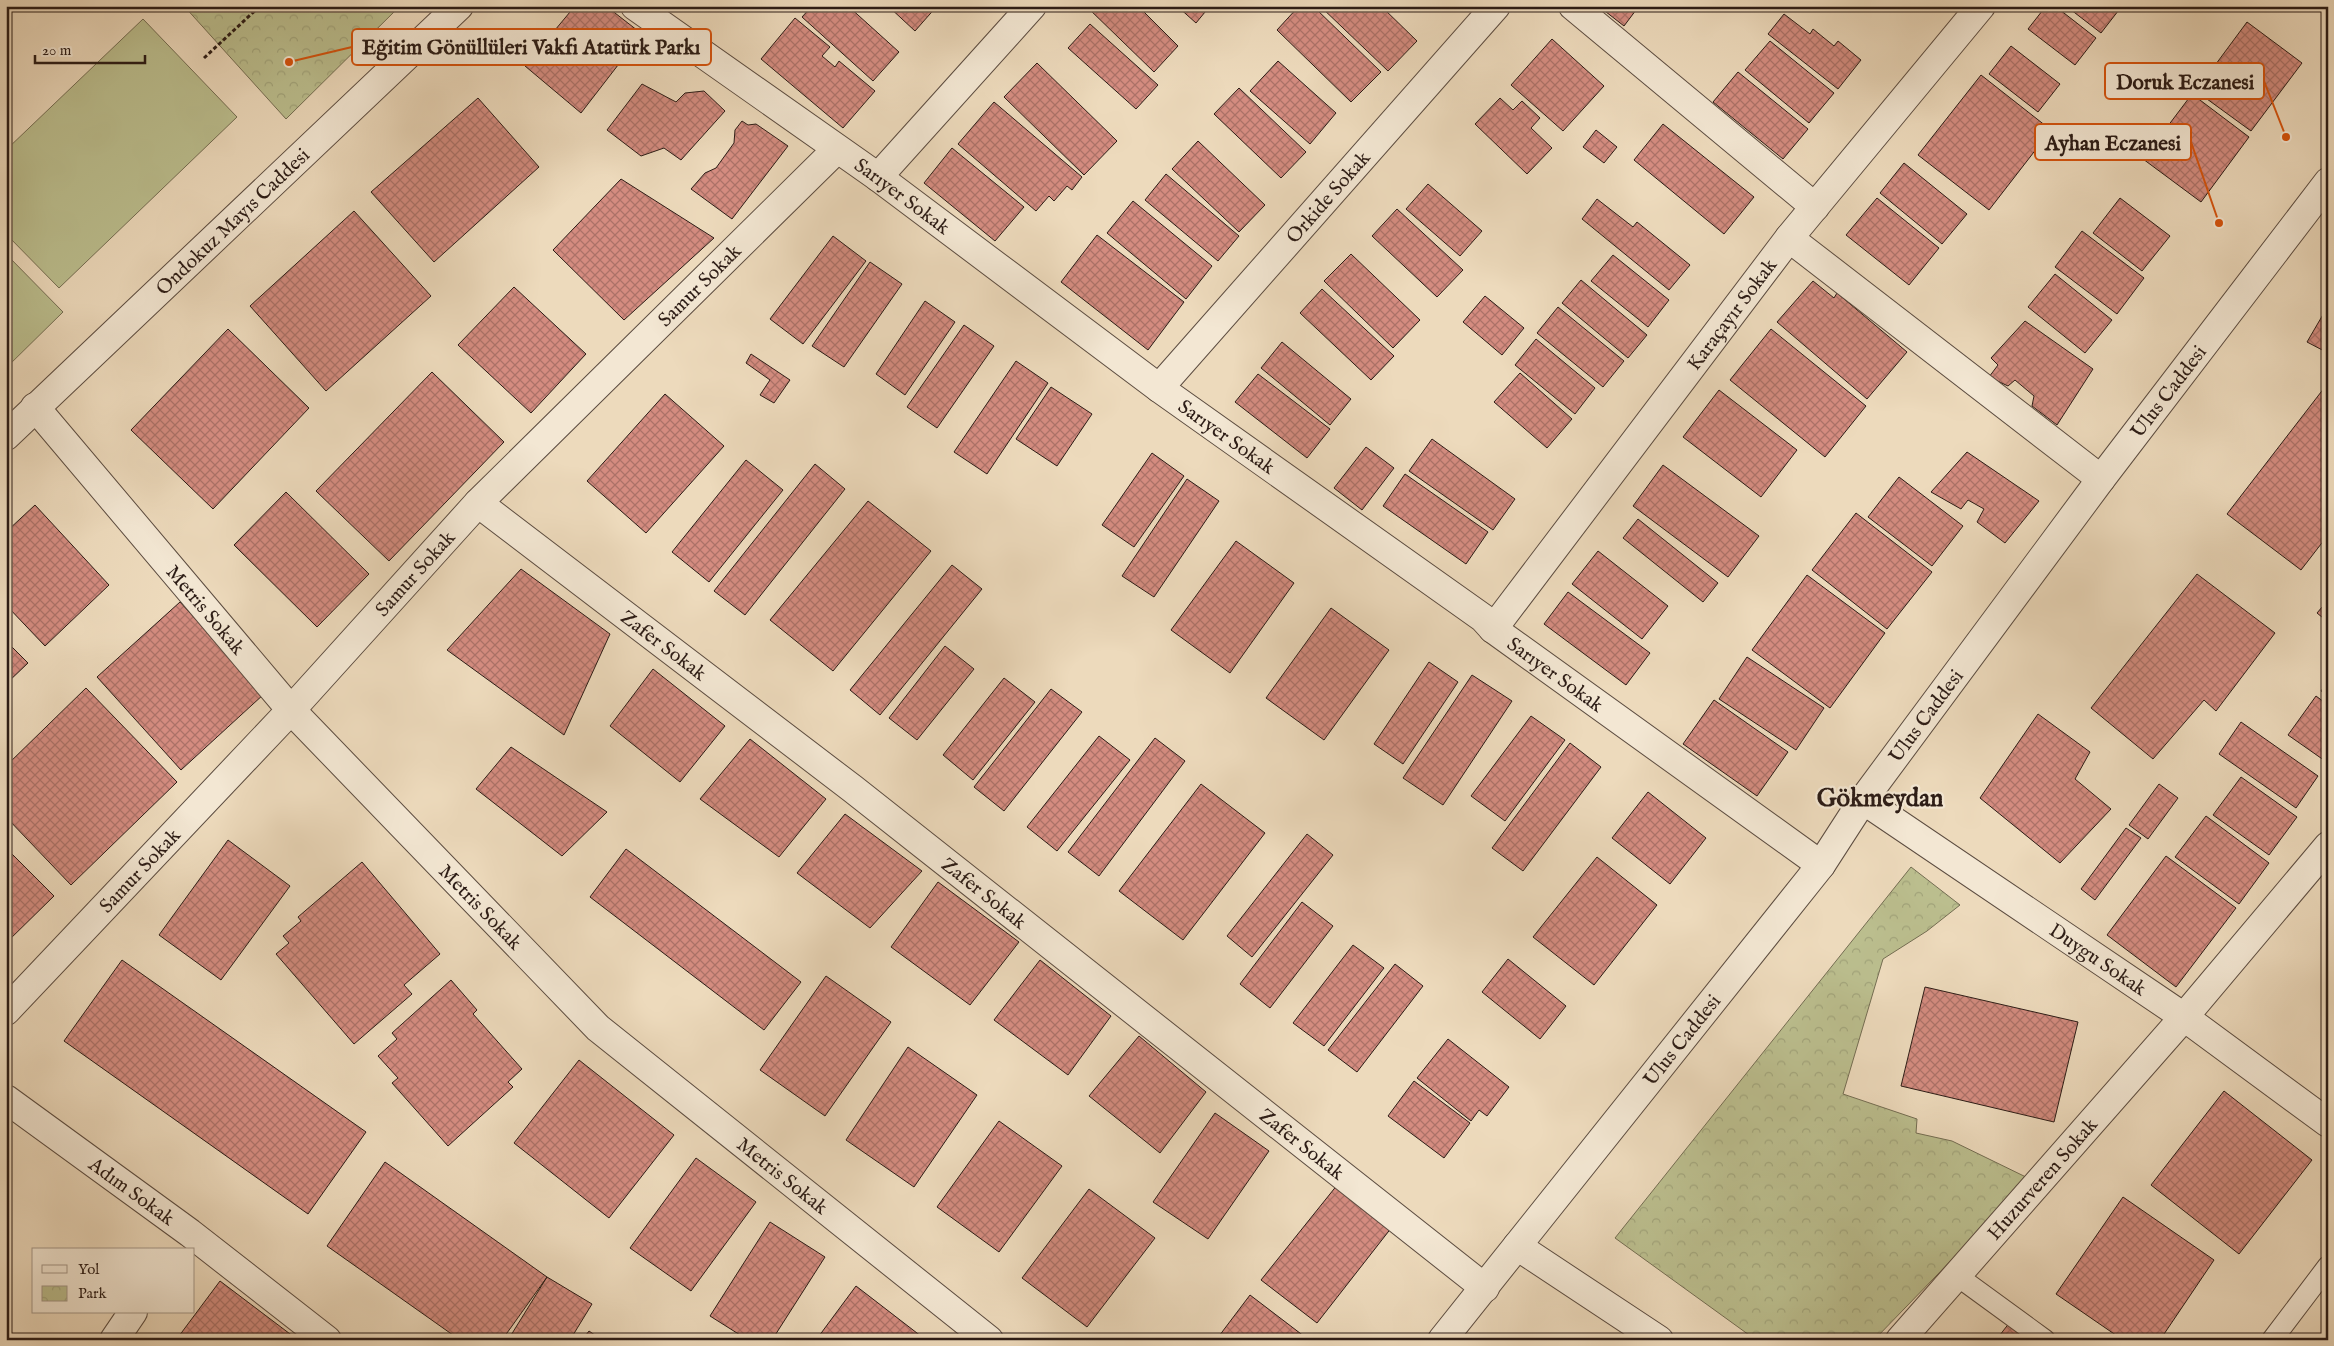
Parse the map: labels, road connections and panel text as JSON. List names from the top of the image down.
{
  "streets": {
    "street": [
      "Sarıyer Sokak",
      "Orkide Sokak",
      "Ondokuz Mayıs Caddesi",
      "Samur Sokak",
      "Karaçayır Sokak",
      "Ulus Caddesi",
      "Metris Sokak",
      "Zafer Sokak",
      "Duygu Sokak",
      "Huzurveren Sokak",
      "Adım Sokak"
    ]
  },
  "crossings": [
    ["Sarıyer Sokak", "Orkide Sokak"],
    ["Sarıyer Sokak", "Samur Sokak"],
    ["Sarıyer Sokak", "Karaçayır Sokak"],
    ["Sarıyer Sokak", "Ulus Caddesi"],
    ["Ondokuz Mayıs Caddesi", "Metris Sokak"],
    ["Samur Sokak", "Metris Sokak"],
    ["Samur Sokak", "Zafer Sokak"],
    ["Ulus Caddesi", "Zafer Sokak"],
    ["Ulus Caddesi", "Duygu Sokak"],
    ["Duygu Sokak", "Huzurveren Sokak"]
  ],
  "districts": ["Gökmeydan"],
  "places": ["Eğitim Gönüllüleri Vakfı Atatürk Parkı", "Doruk Eczanesi", "Ayhan Eczanesi"],
  "legend": ["Yol", "Park"],
  "scale_bar": "20 m"
}
